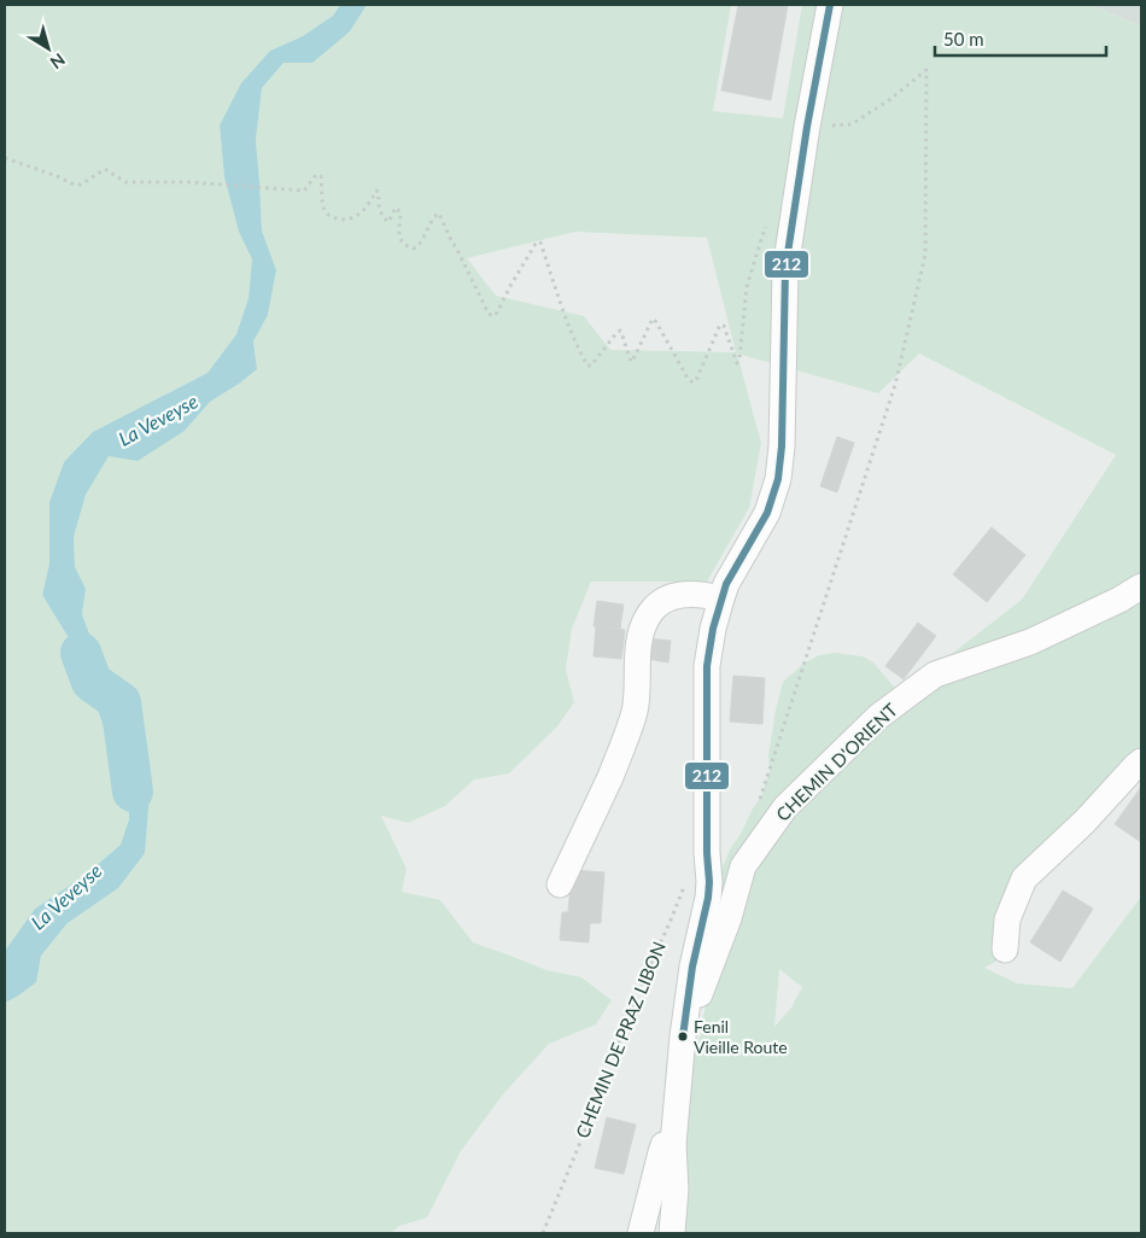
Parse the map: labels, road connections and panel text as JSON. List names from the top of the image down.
{
  "streets": {
    "street": ["CHEMIN D'ORIENT"],
    "path": ["CHEMIN DE PRAZ LIBON"]
  },
  "water": ["La Veveyse"],
  "places": ["Fenil Vieille Route"],
  "lines": ["transit line 212"],
  "scale_bar": "50 m",
  "north": "bottom right"
}
